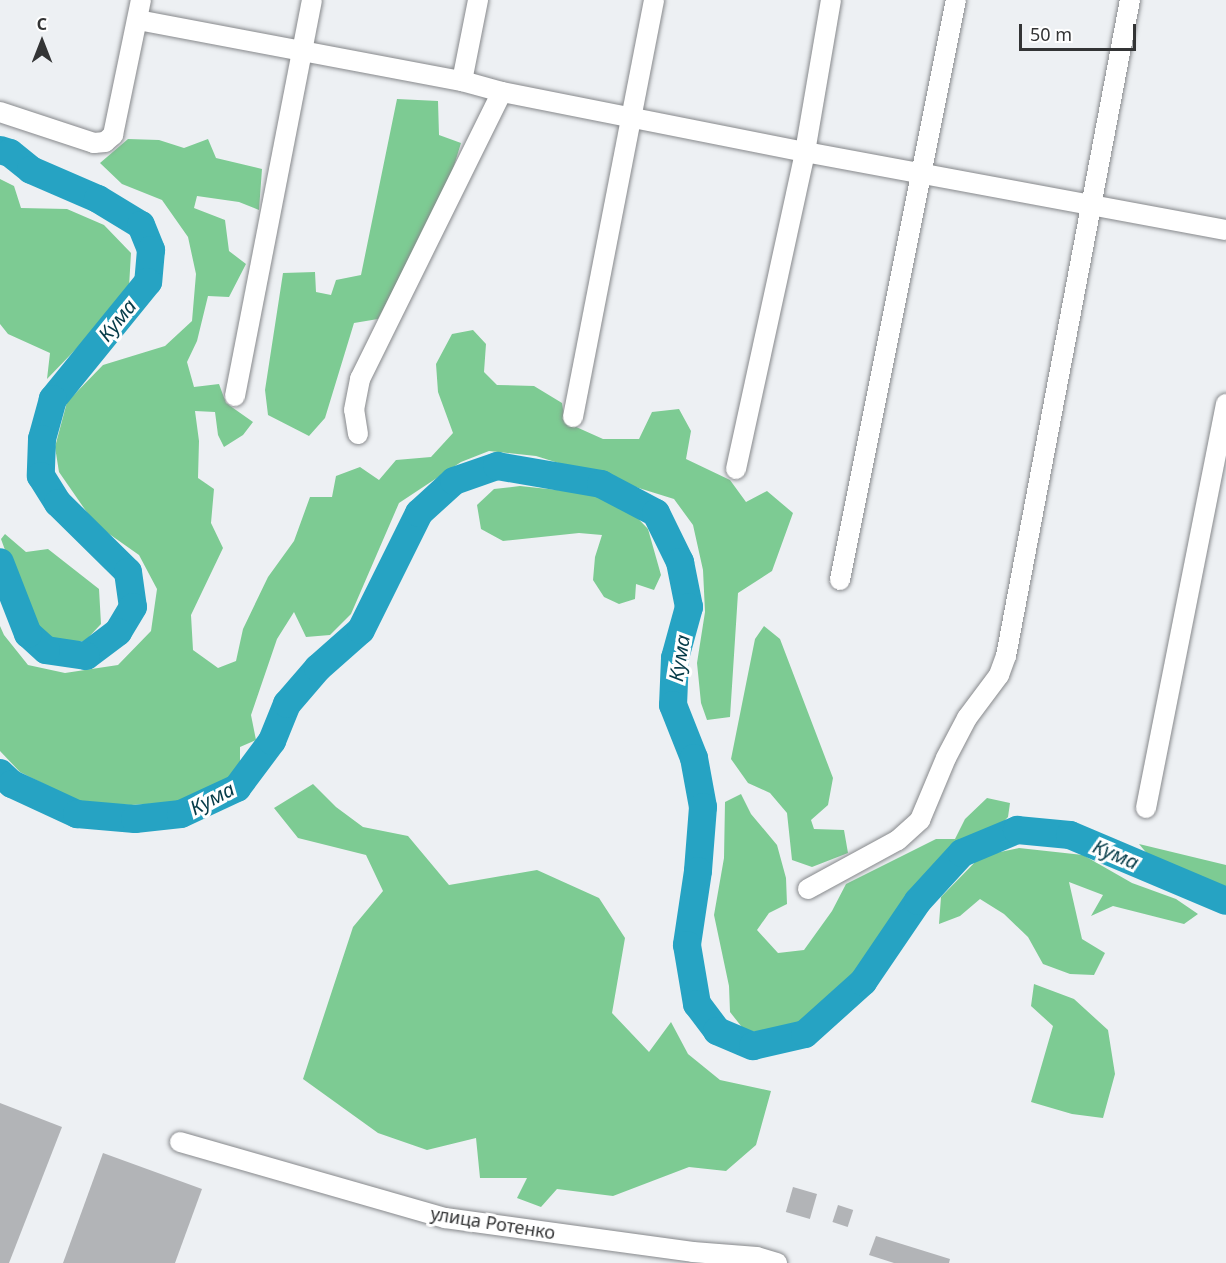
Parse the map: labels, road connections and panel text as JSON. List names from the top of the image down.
{
  "streets": {
    "street": ["улица Ротенко"]
  },
  "water": ["Кума"],
  "scale_bar": "50 m",
  "north": "top"
}
